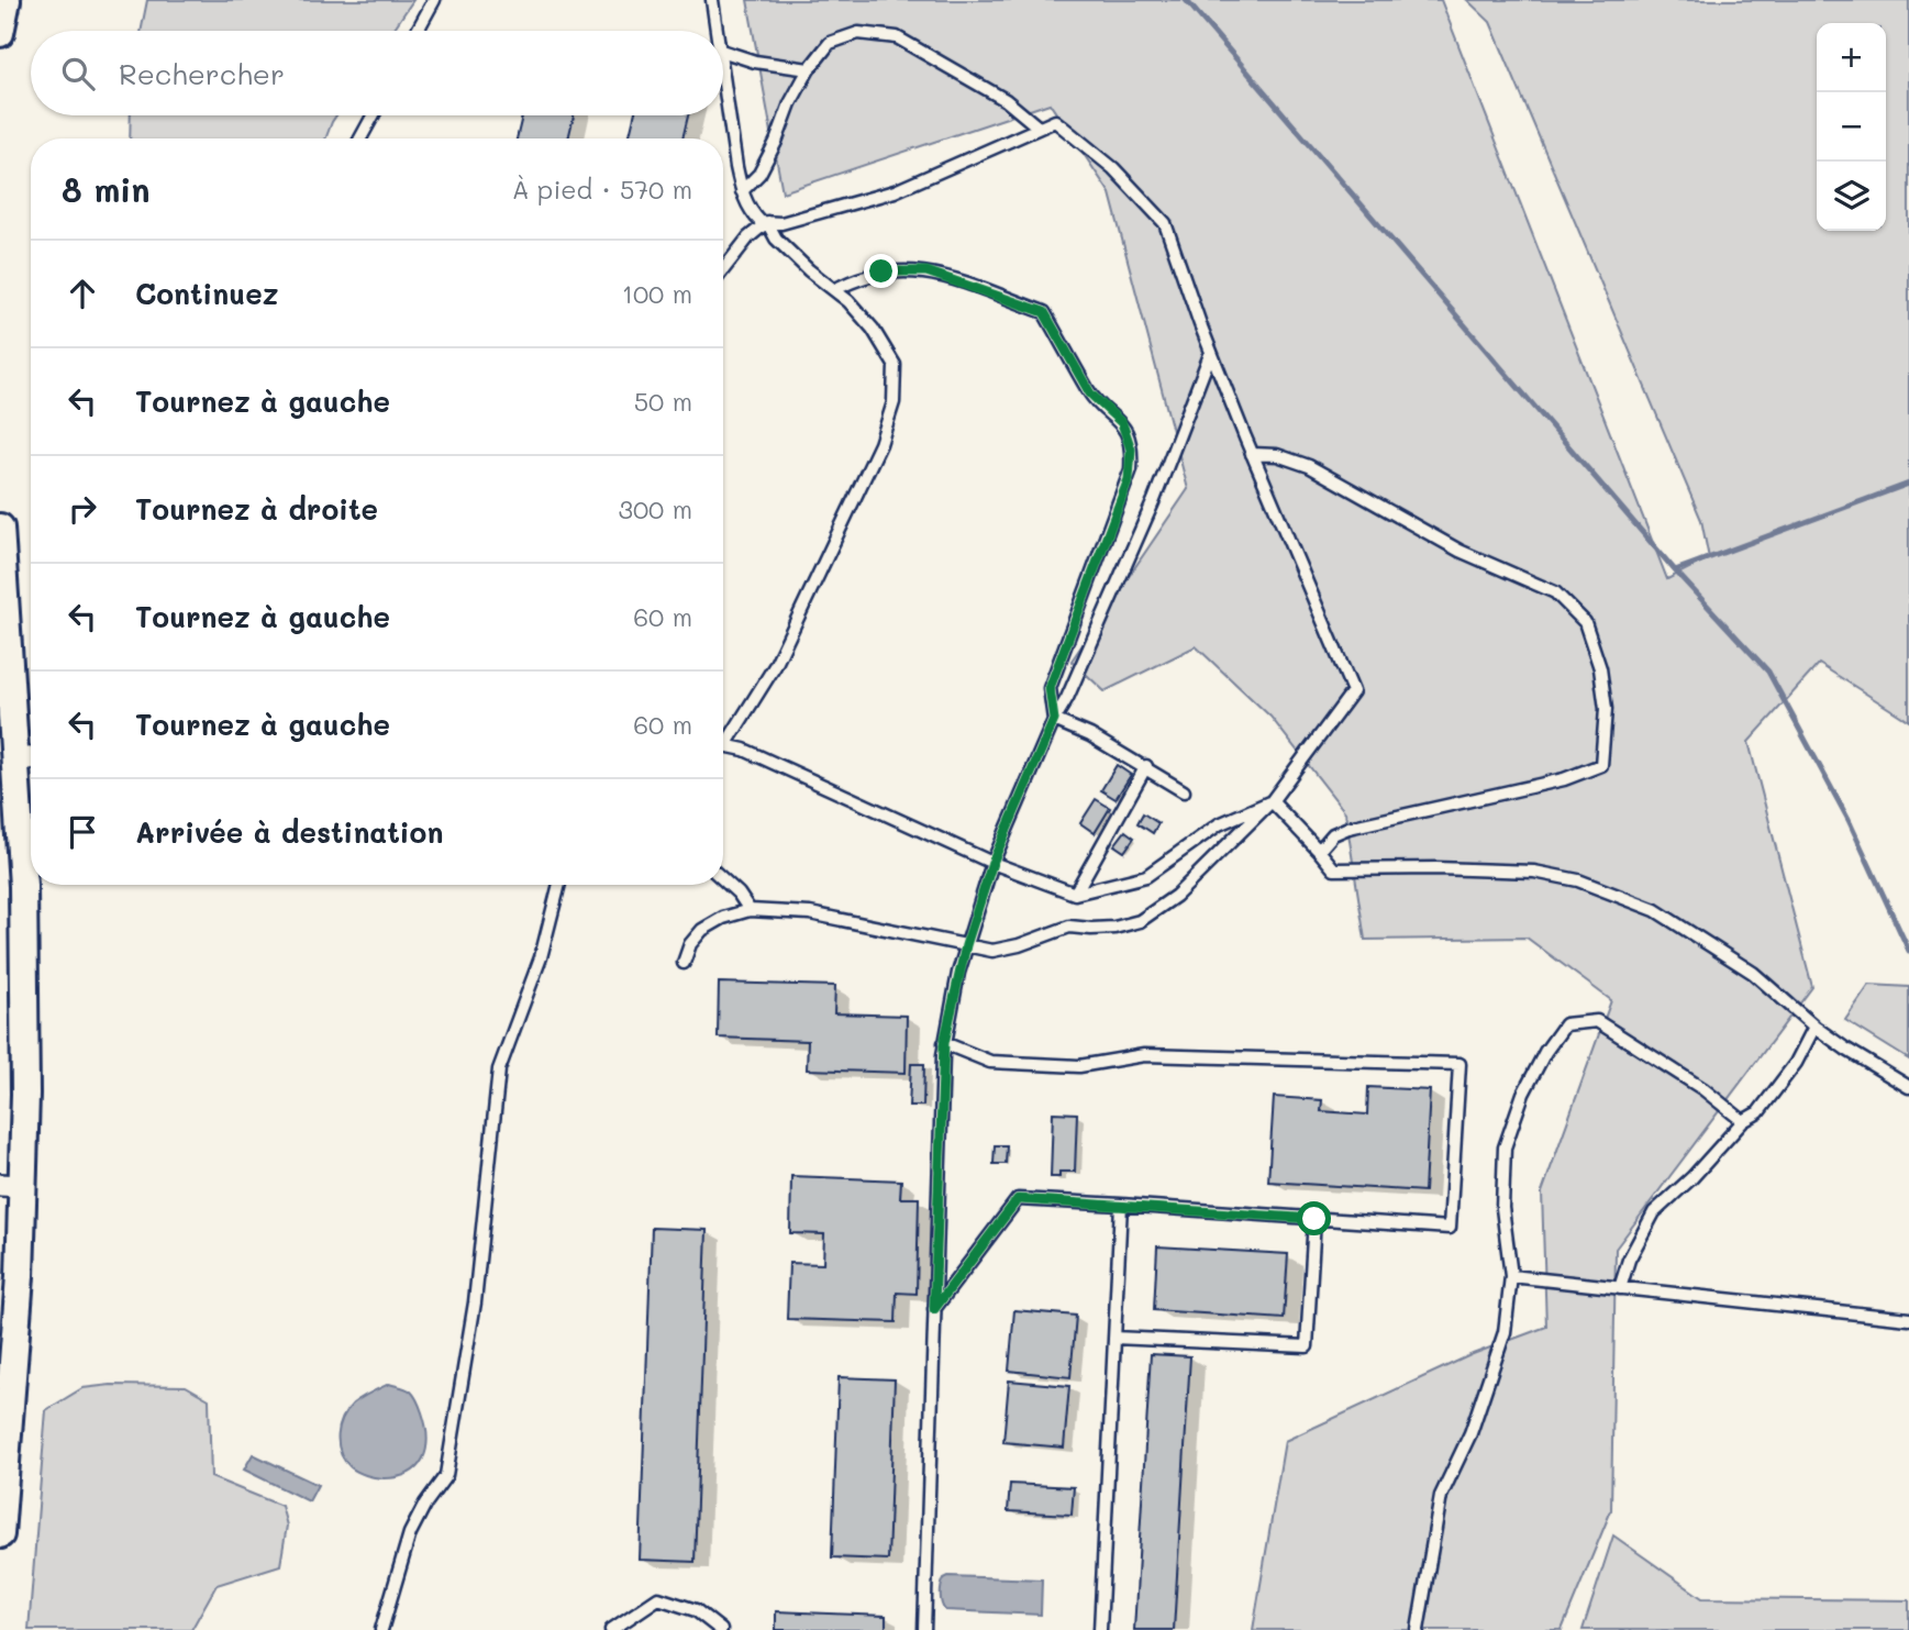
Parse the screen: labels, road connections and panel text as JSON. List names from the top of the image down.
{
  "page": {
    "map_buttons": ["+", "−"],
    "search": "Rechercher",
    "heading": ["8 min", "À pied · 570 m"],
    "list": [
      ["Continuez", "100 m"],
      ["Tournez à gauche", "50 m"],
      ["Tournez à droite", "300 m"],
      ["Tournez à gauche", "60 m"],
      ["Tournez à gauche", "60 m"],
      "Arrivée à destination"
    ]
  }
}
